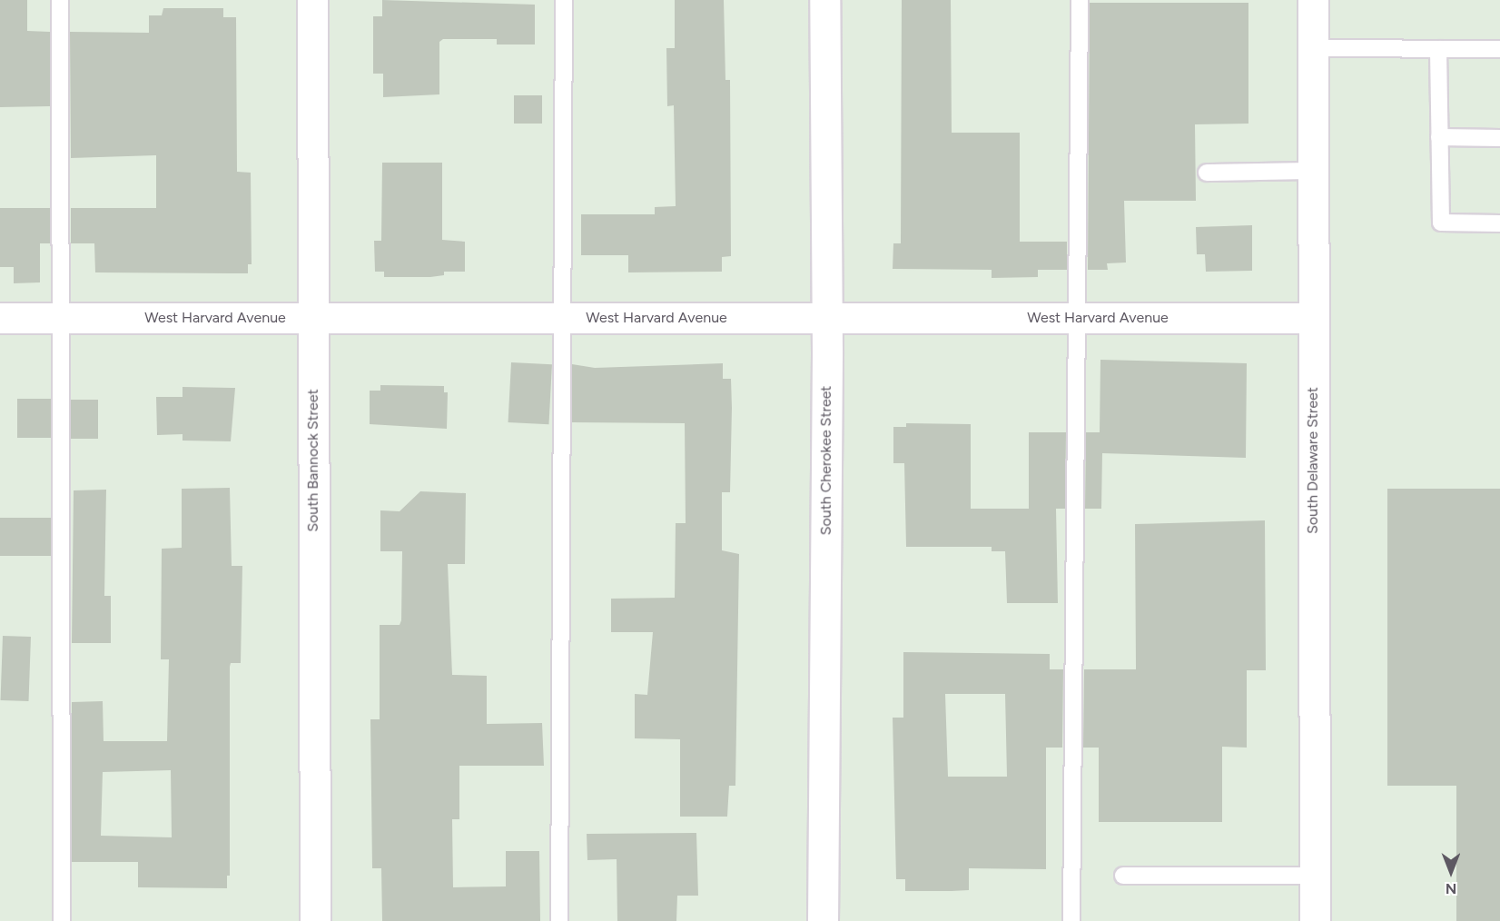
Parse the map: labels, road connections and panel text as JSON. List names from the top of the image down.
{
  "streets": {
    "street": [
      "West Harvard Avenue",
      "South Bannock Street",
      "South Cherokee Street",
      "South Delaware Street"
    ]
  },
  "crossings": [
    ["West Harvard Avenue", "South Bannock Street"],
    ["West Harvard Avenue", "South Cherokee Street"],
    ["West Harvard Avenue", "South Delaware Street"]
  ],
  "north": "bottom"
}
